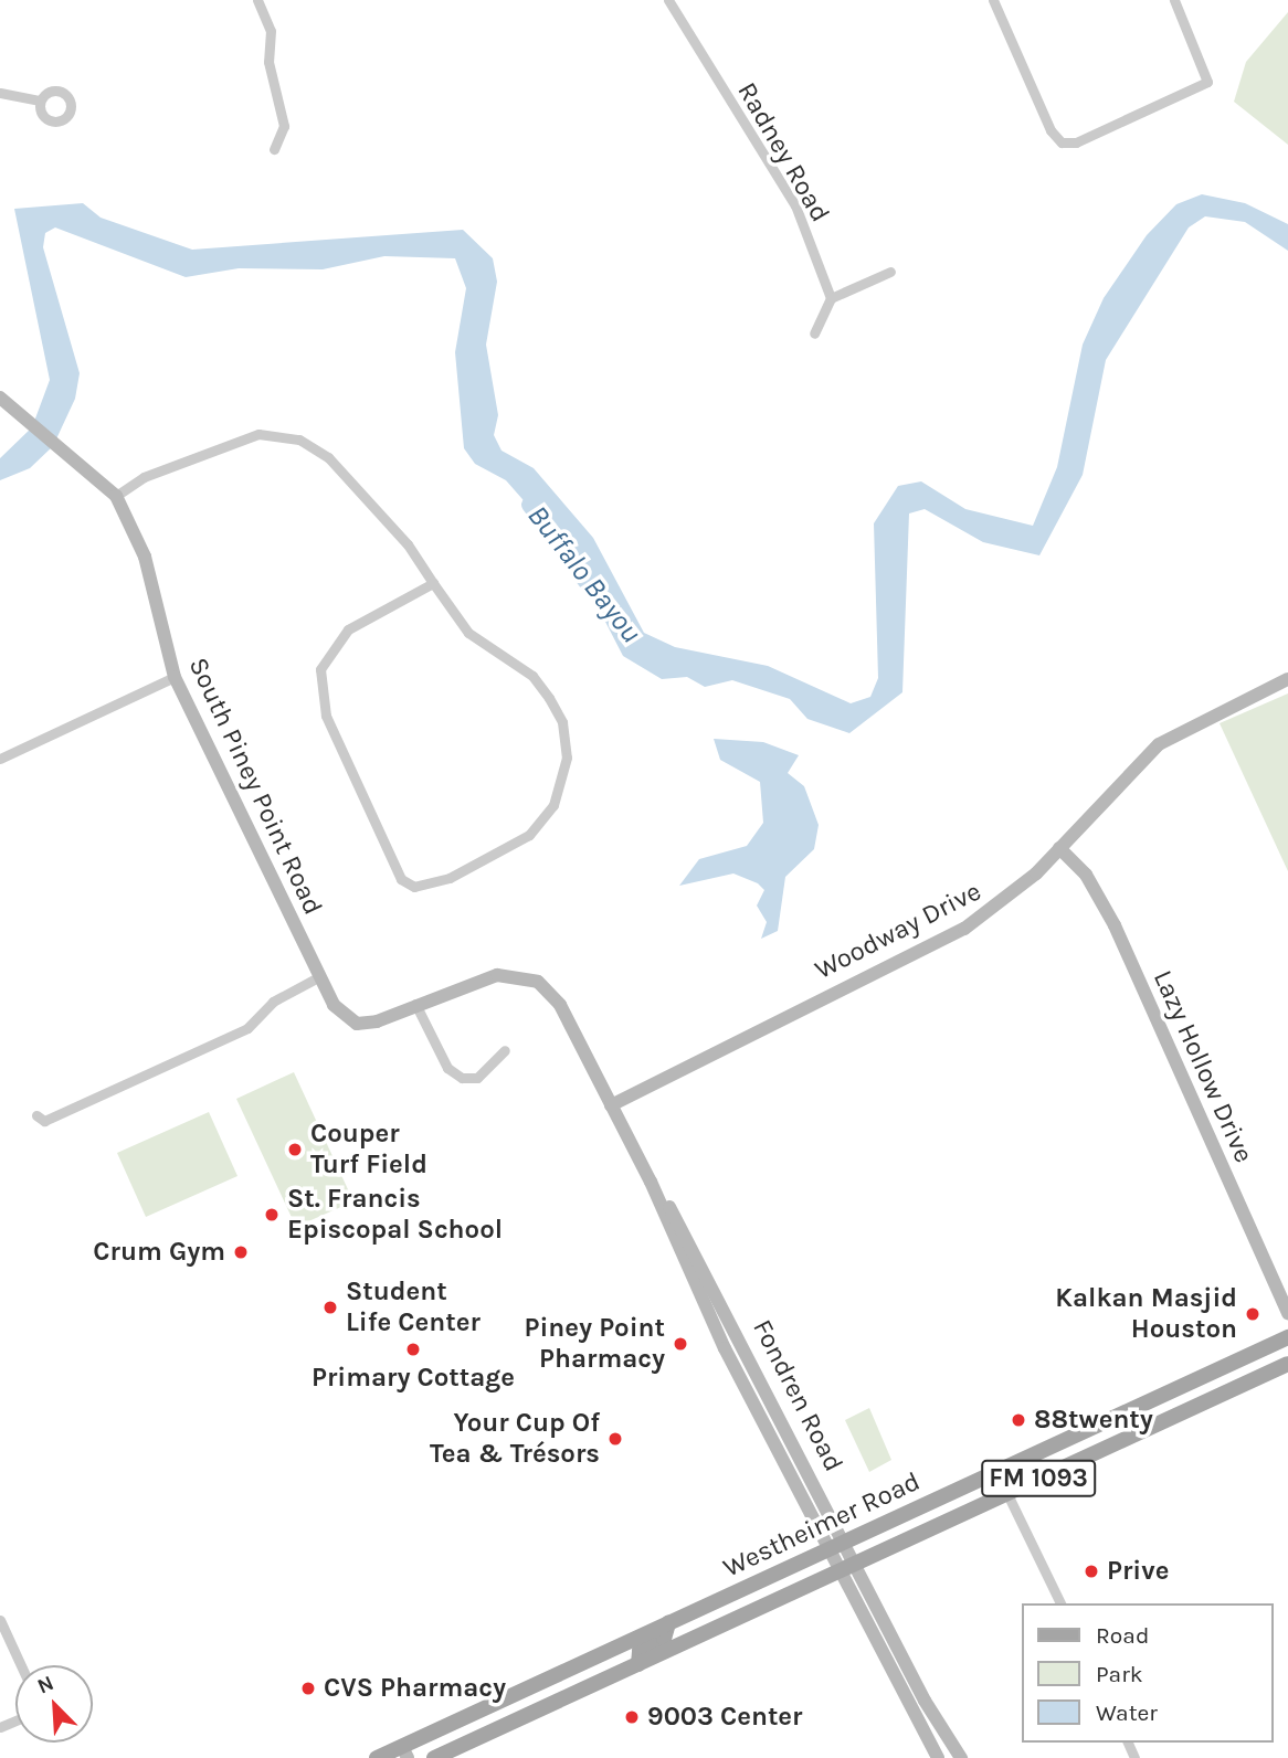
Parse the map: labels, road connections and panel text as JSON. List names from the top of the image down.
{
  "streets": {
    "main road": ["FM 1093", "Westheimer Road"],
    "street": [
      "Radney Road",
      "South Piney Point Road",
      "Woodway Drive",
      "Lazy Hollow Drive",
      "Fondren Road"
    ]
  },
  "crossings": [
    ["South Piney Point Road", "Fondren Road"],
    ["Woodway Drive", "Lazy Hollow Drive"],
    ["Woodway Drive", "Fondren Road"],
    ["Fondren Road", "Westheimer Road"]
  ],
  "water": ["Buffalo Bayou"],
  "places": [
    "Couper Turf Field",
    "St. Francis Episcopal School",
    "Crum Gym",
    "Student Life Center",
    "Kalkan Masjid Houston",
    "Piney Point Pharmacy",
    "Primary Cottage",
    "88twenty",
    "Your Cup Of Tea & Trésors",
    "Prive",
    "CVS Pharmacy",
    "9003 Center"
  ],
  "legend": ["Road", "Park", "Water"],
  "north": "top left"
}
